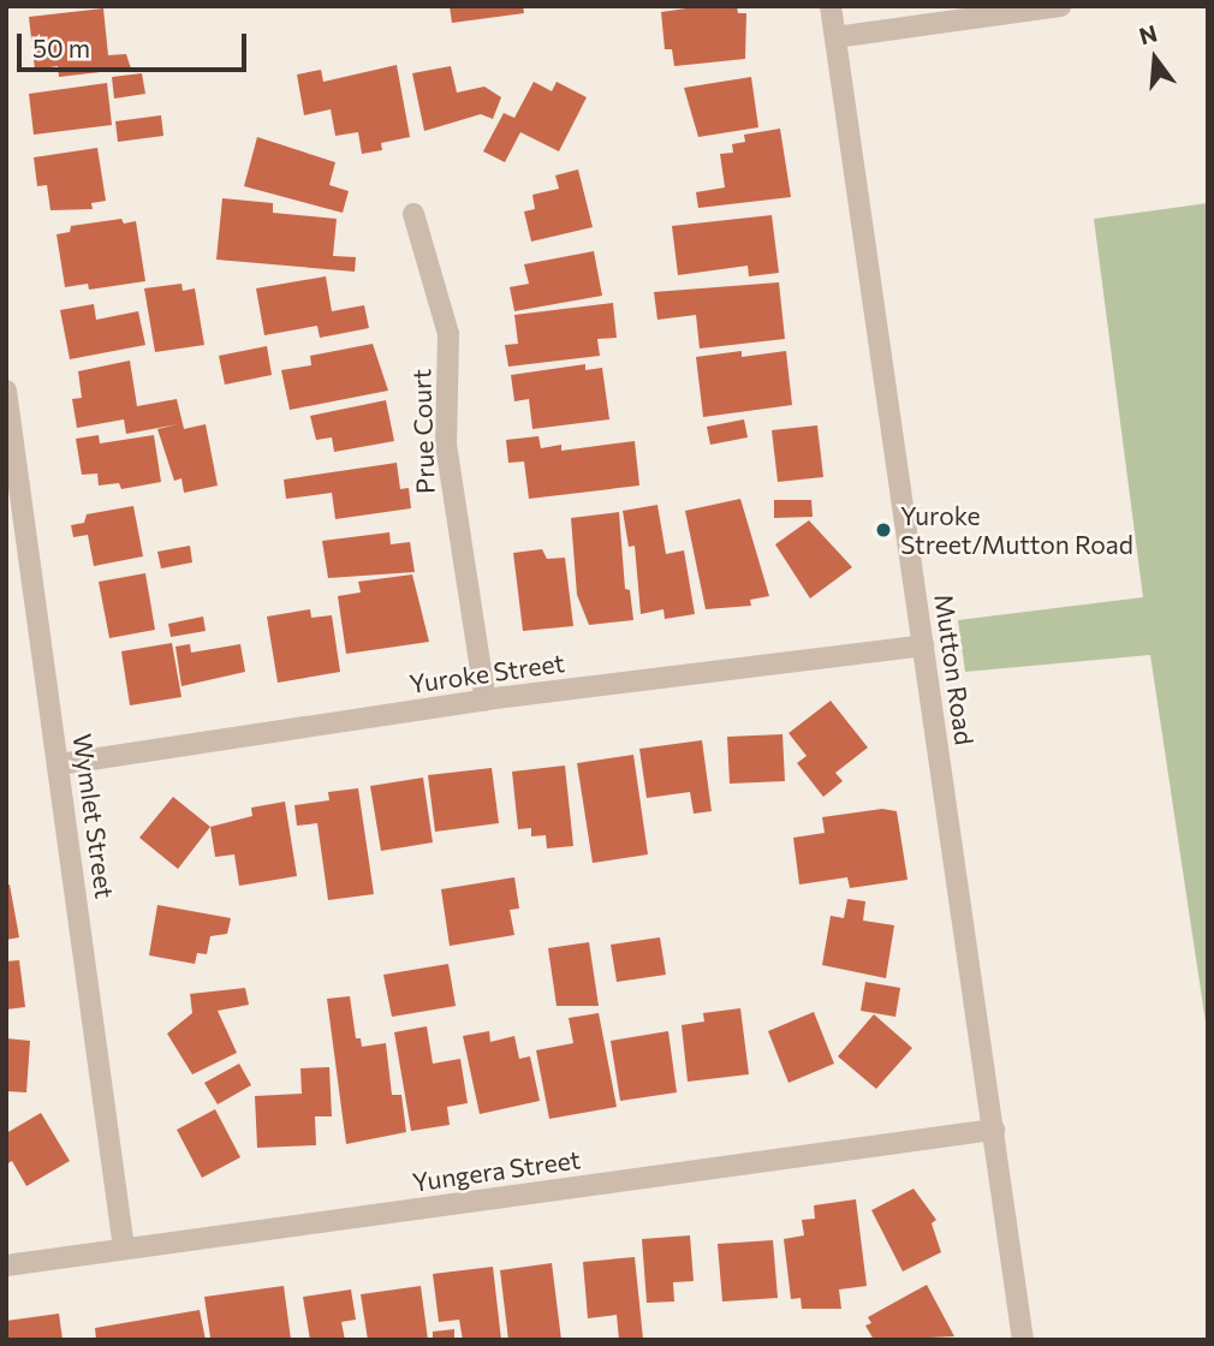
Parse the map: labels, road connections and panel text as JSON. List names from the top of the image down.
{
  "streets": {
    "street": [
      "Prue Court",
      "Mutton Road",
      "Yuroke Street",
      "Wymlet Street",
      "Yungera Street"
    ]
  },
  "crossings": [
    ["Prue Court", "Yuroke Street"],
    ["Mutton Road", "Yuroke Street"],
    ["Mutton Road", "Yungera Street"],
    ["Yuroke Street", "Wymlet Street"],
    ["Wymlet Street", "Yungera Street"]
  ],
  "places": ["Yuroke Street/Mutton Road"],
  "scale_bar": "50 m",
  "north": "top"
}
